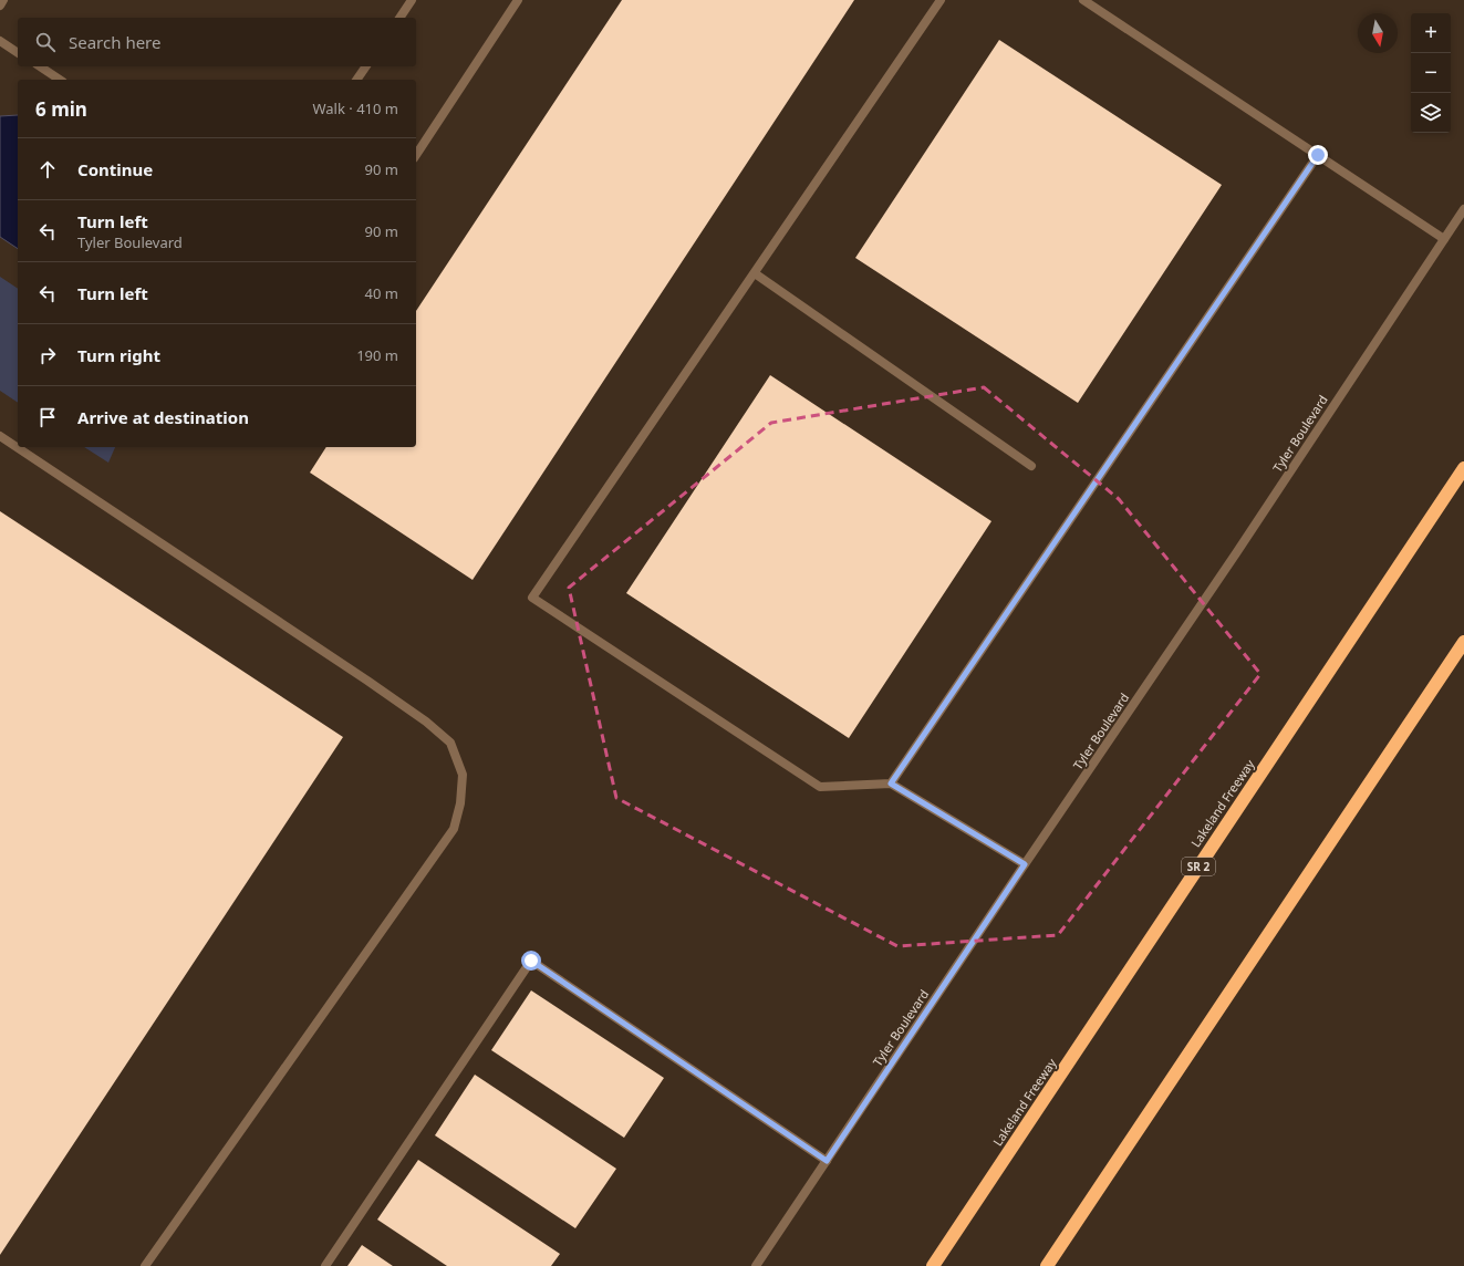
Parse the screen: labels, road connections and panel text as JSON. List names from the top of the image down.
{
  "streets": {
    "highway": ["Lakeland Freeway", "SR 2"],
    "street": ["Tyler Boulevard"]
  },
  "north": "bottom",
  "page": {
    "map_buttons": ["+", "−"],
    "search": "Search here",
    "heading": ["6 min", "Walk · 410 m"],
    "list": [
      ["Continue", "90 m"],
      ["Turn left", "Tyler Boulevard", "90 m"],
      ["Turn left", "40 m"],
      ["Turn right", "190 m"],
      "Arrive at destination"
    ]
  }
}
